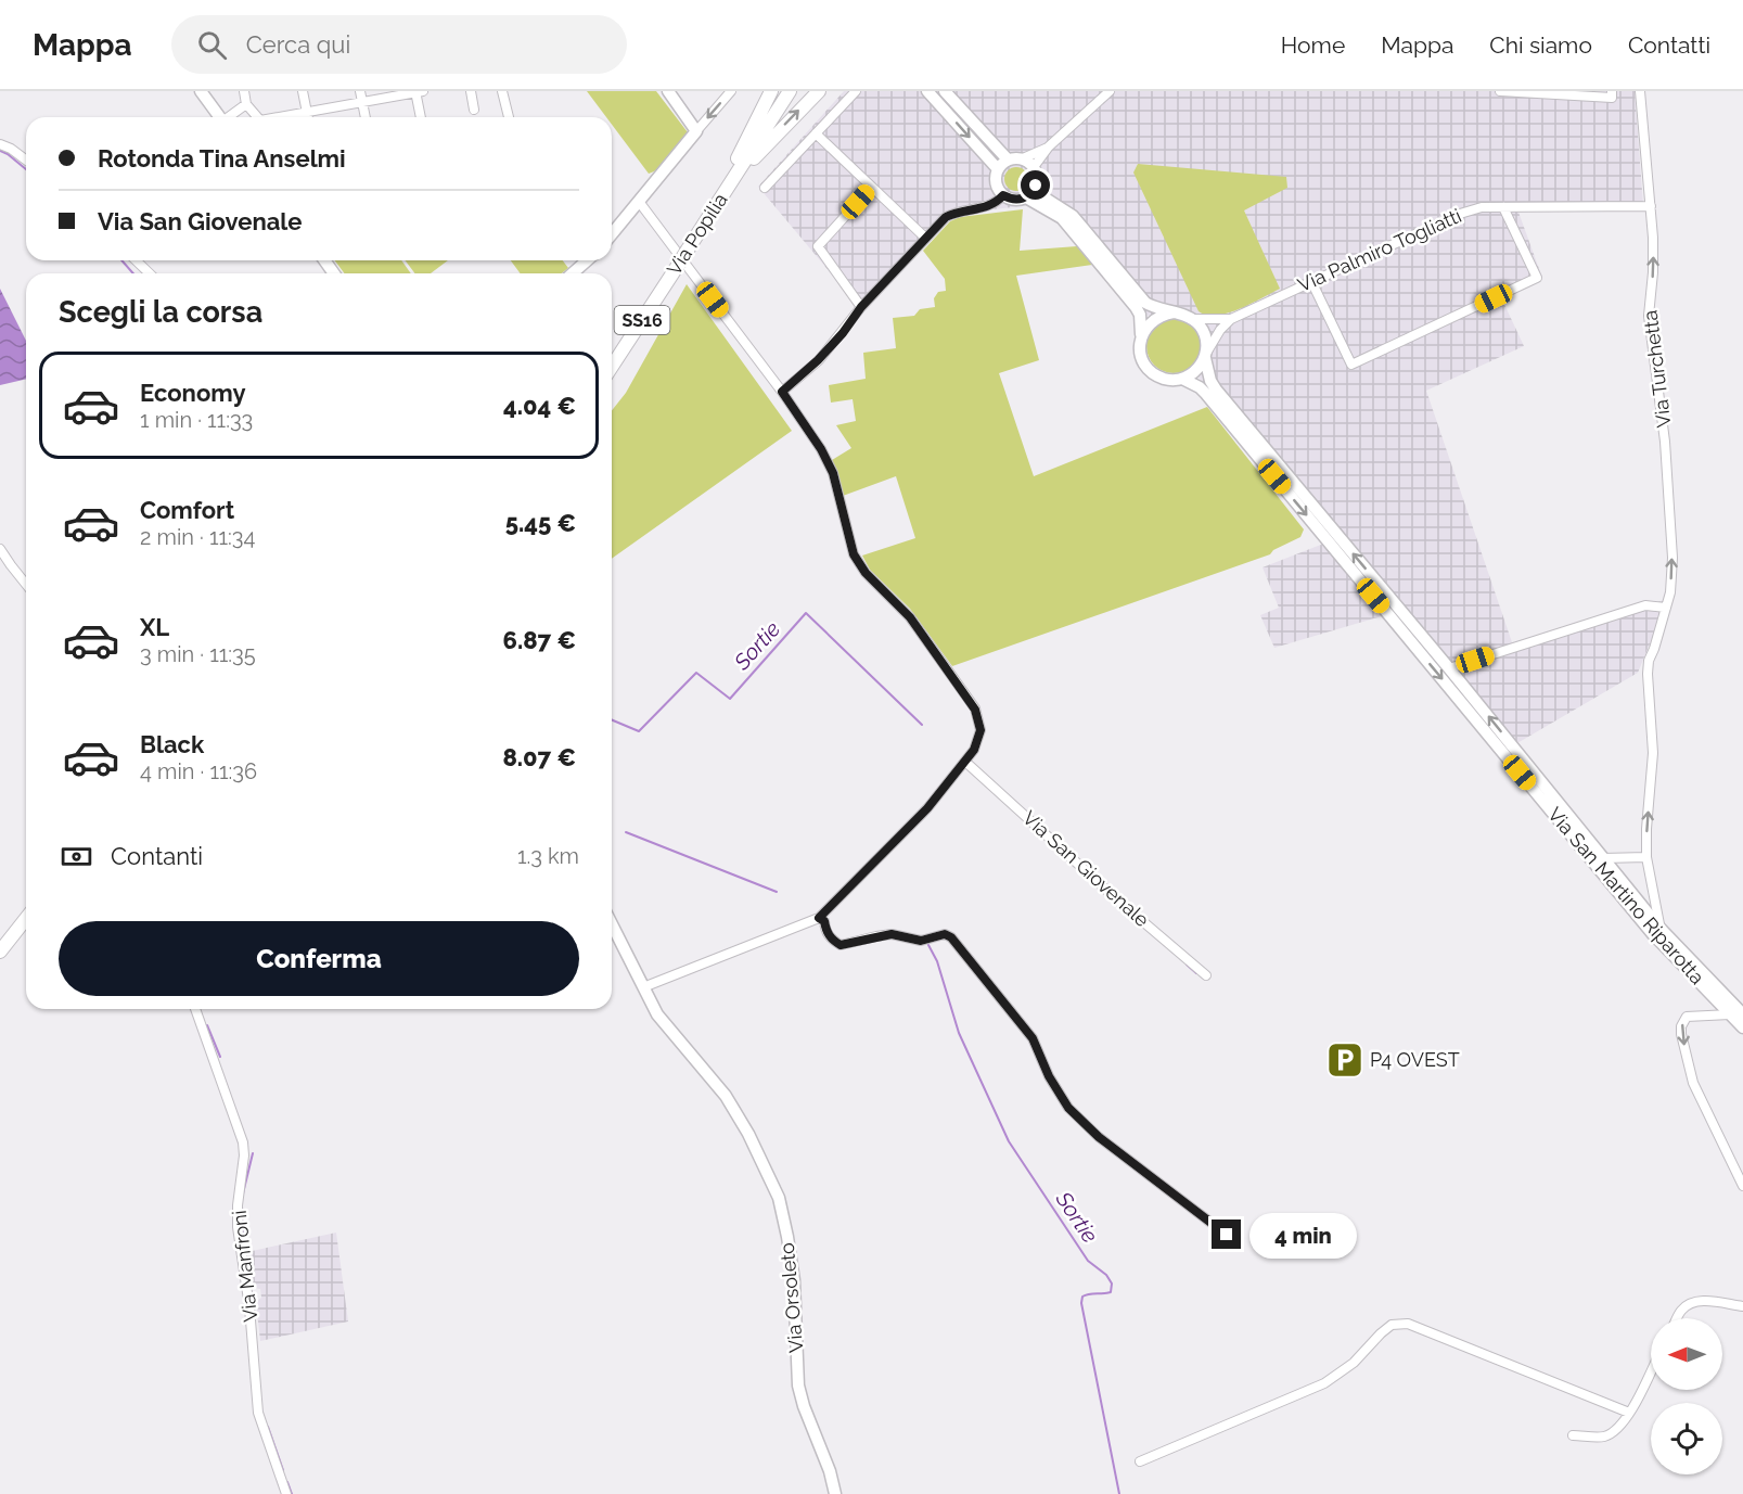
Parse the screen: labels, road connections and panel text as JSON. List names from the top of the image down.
{
  "streets": {
    "main road": ["Via Popilia", "SS16"],
    "street": [
      "Via Palmiro Togliatti",
      "Via Turchetta",
      "Via San Giovenale",
      "Via San Martino Riparotta",
      "Via Manfroni",
      "Via Orsoleto"
    ]
  },
  "crossings": [
    ["Via Palmiro Togliatti", "Via Turchetta"],
    ["Via Palmiro Togliatti", "Via San Martino Riparotta"],
    ["Via Turchetta", "Via San Martino Riparotta"]
  ],
  "one_way": ["Via Turchetta"],
  "water": ["Sortie"],
  "places": {
    "parking": ["P4 OVEST"]
  },
  "north": "left",
  "page": {
    "header": "Mappa",
    "search": "Cerca qui",
    "nav": [
      "Home",
      "Mappa",
      "Chi siamo",
      "Contatti"
    ],
    "banner": ["Rotonda Tina Anselmi", "Via San Giovenale"],
    "heading": "Scegli la corsa",
    "list": [
      {
        "name": "Economy",
        "note": "1 min · 11:33",
        "value": "4.04 €"
      },
      {
        "name": "Comfort",
        "note": "2 min · 11:34",
        "value": "5.45 €"
      },
      {
        "name": "XL",
        "note": "3 min · 11:35",
        "value": "6.87 €"
      },
      {
        "name": "Black",
        "note": "4 min · 11:36",
        "value": "8.07 €"
      }
    ],
    "pay": ["Contanti", "1.3 km"],
    "buttons": "Conferma",
    "bubble": "4 min"
  }
}
